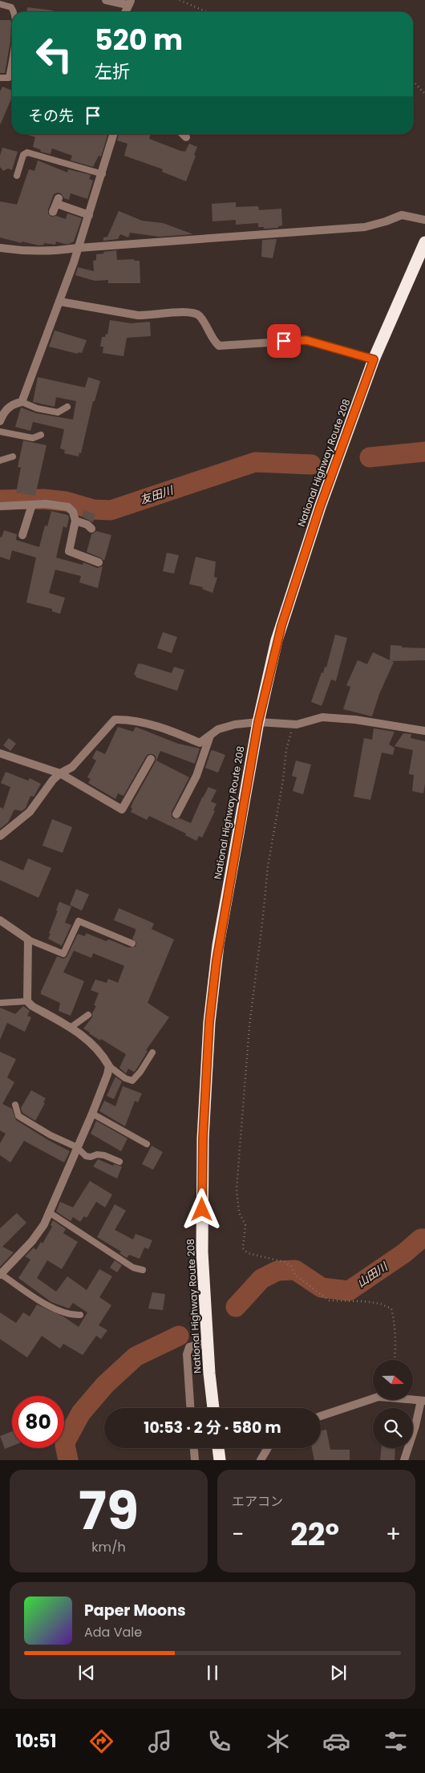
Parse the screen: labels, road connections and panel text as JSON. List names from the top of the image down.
{
  "streets": {
    "highway": ["National Highway Route 208"]
  },
  "water": ["友田川", "山田川"],
  "north": "right",
  "page": {
    "turn": ["520 m", "左折"],
    "then": "その先",
    "limit": "80",
    "trip": "10:53 · 2 分 · 580 m",
    "tile": [
      ["79", "km/h"],
      "エアコン"
    ],
    "heat": ["−", "22°", "+"],
    "song": ["Paper Moons", "Ada Vale"],
    "tabs": "10:51"
  }
}
